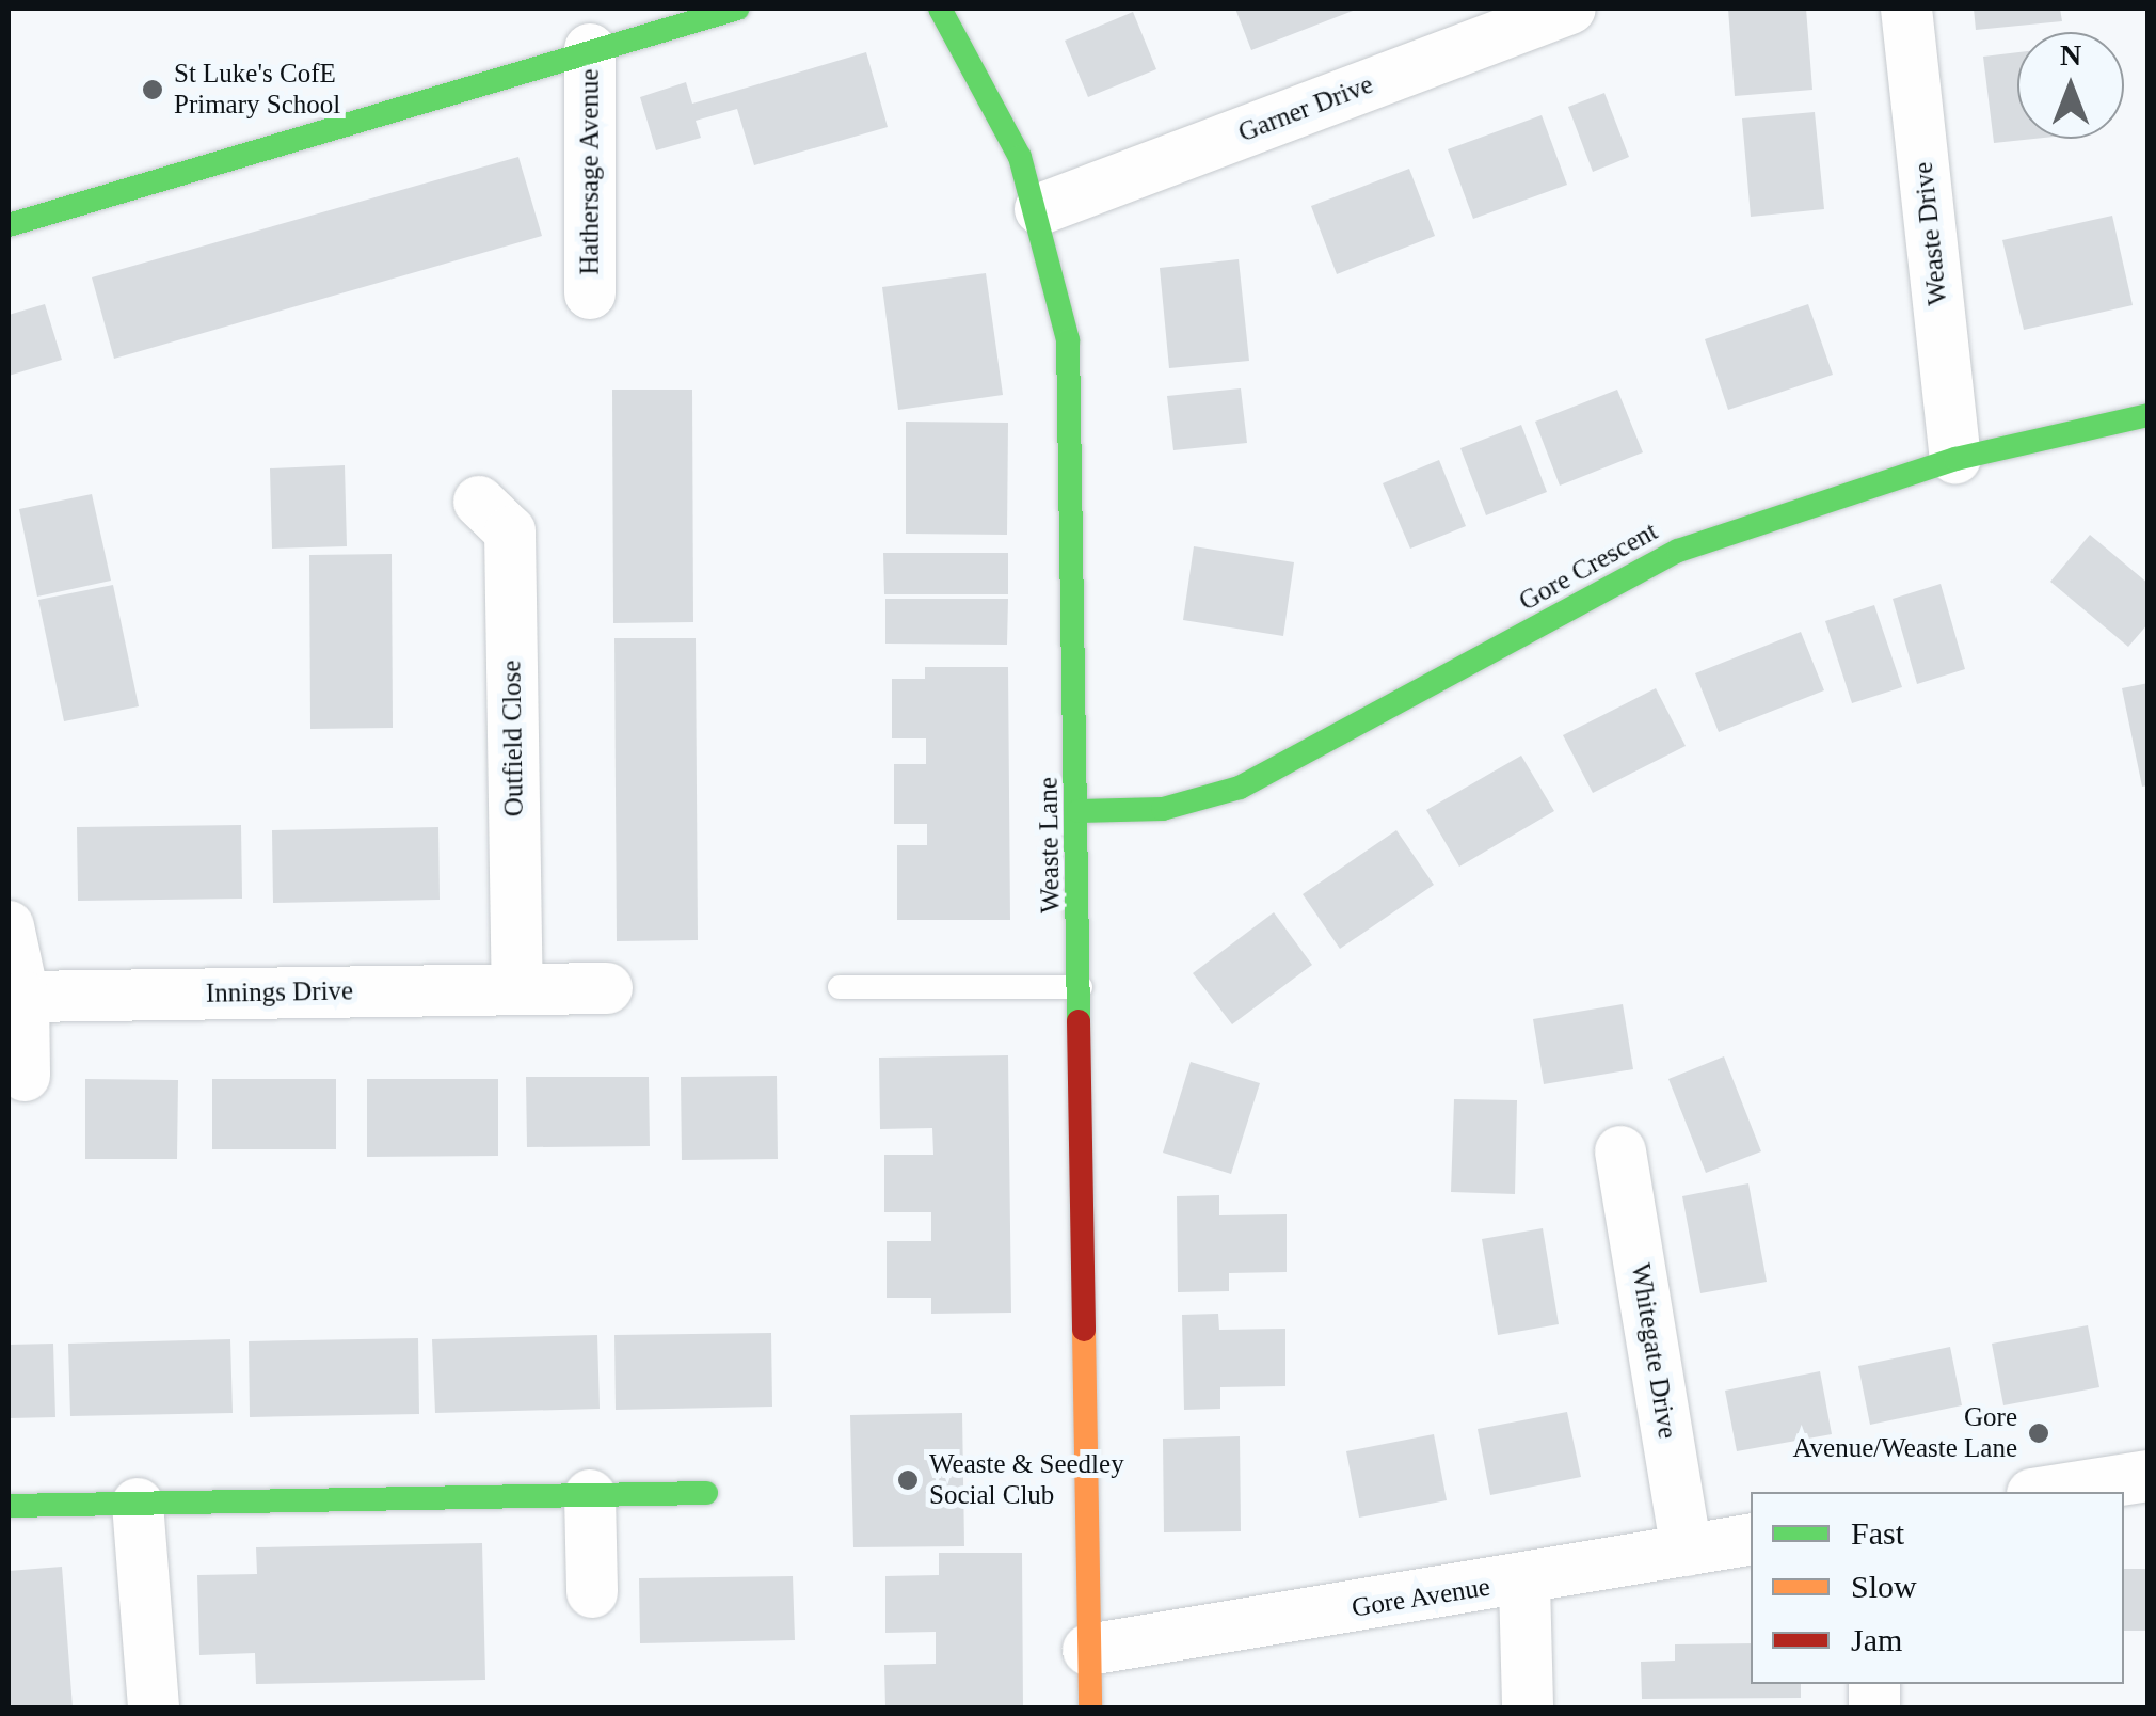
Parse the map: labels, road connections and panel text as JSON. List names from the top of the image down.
{
  "streets": {
    "street": [
      "Garner Drive",
      "Hathersage Avenue",
      "Weaste Drive",
      "Gore Crescent",
      "Outfield Close",
      "Weaste Lane",
      "Innings Drive",
      "Whitegate Drive",
      "Gore Avenue"
    ]
  },
  "crossings": [
    ["Garner Drive", "Weaste Lane"],
    ["Weaste Drive", "Gore Crescent"],
    ["Gore Crescent", "Weaste Lane"],
    ["Outfield Close", "Innings Drive"],
    ["Weaste Lane", "Gore Avenue"],
    ["Whitegate Drive", "Gore Avenue"]
  ],
  "places": ["St Luke's CofE Primary School", "Gore Avenue/Weaste Lane", "Weaste & Seedley Social Club"],
  "legend": ["Fast", "Slow", "Jam"],
  "north": "top"
}
